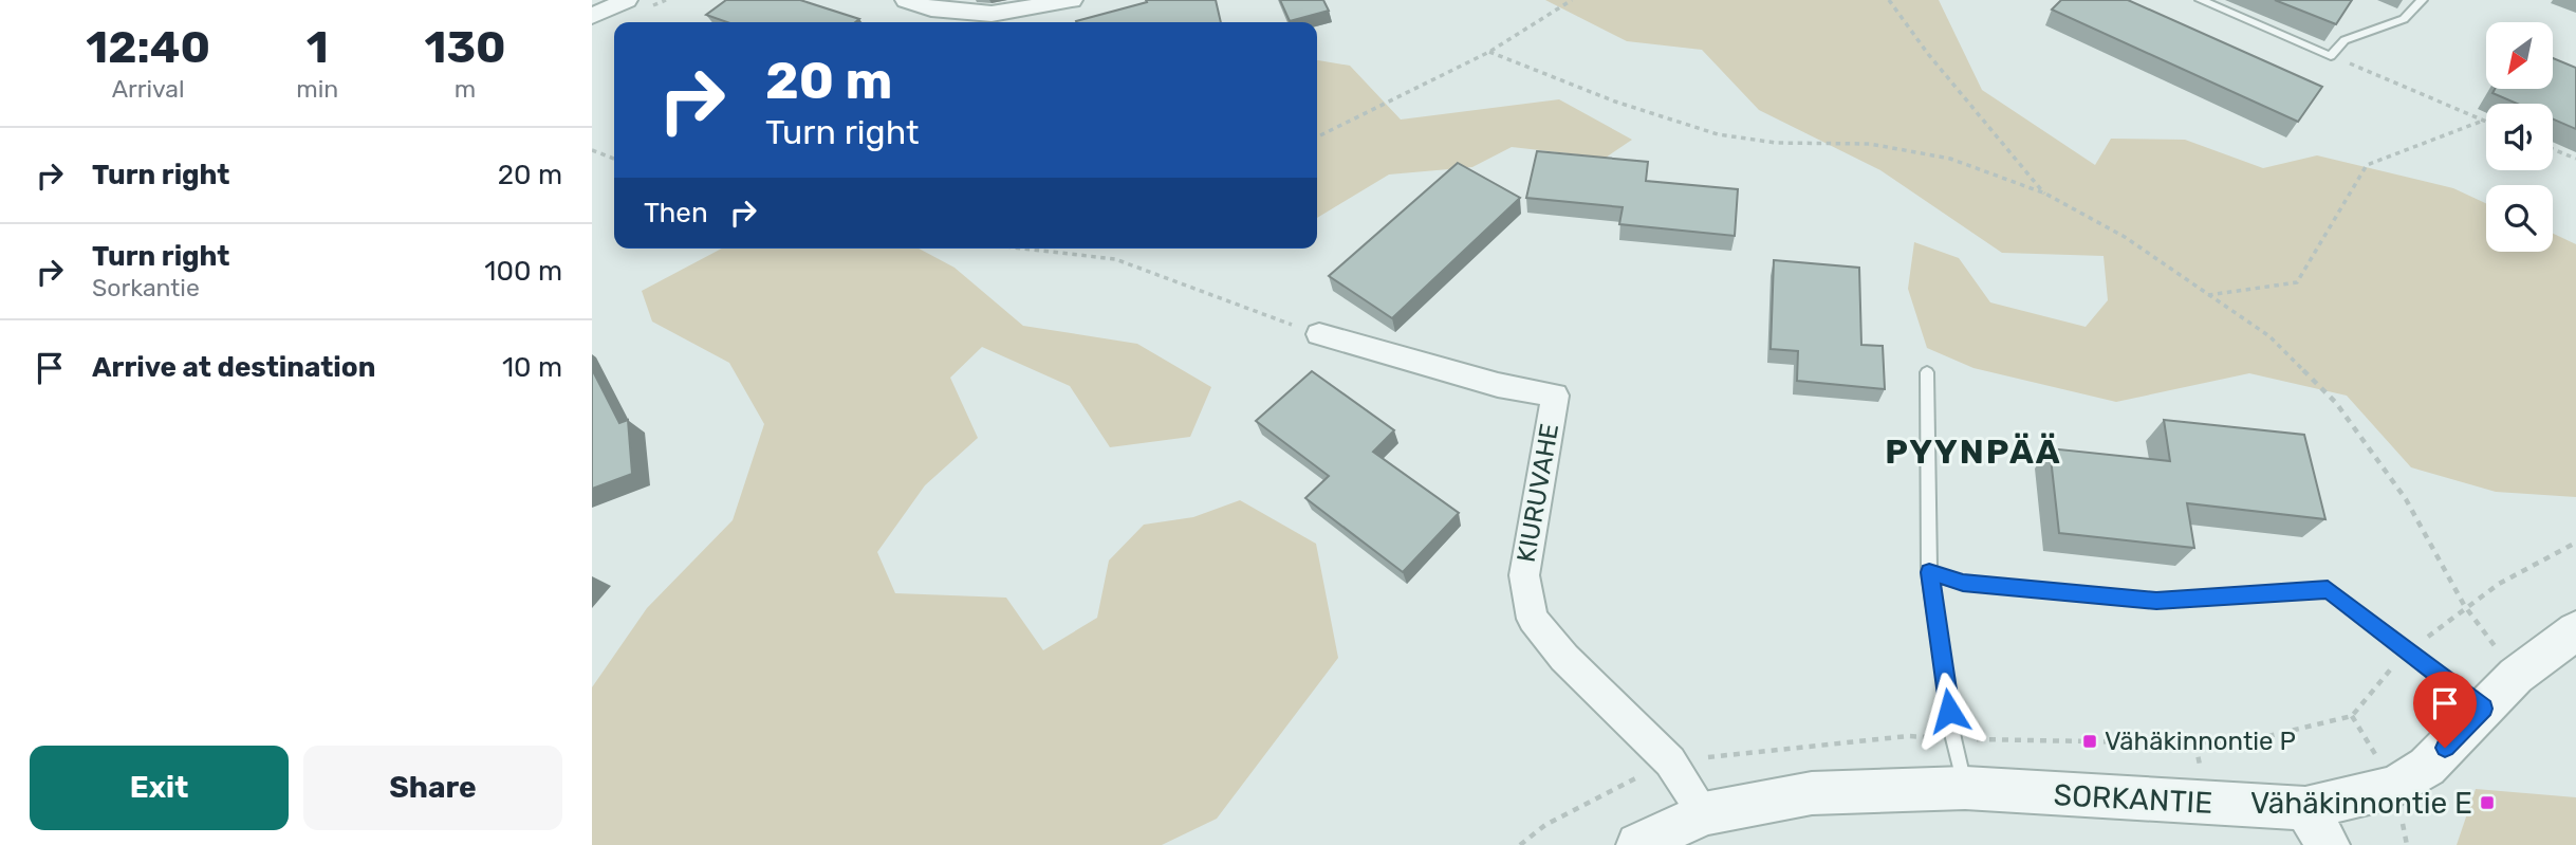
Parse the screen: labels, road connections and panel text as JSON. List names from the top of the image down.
{
  "streets": {
    "street": ["KIURUVAHE", "SORKANTIE"]
  },
  "crossings": [
    ["KIURUVAHE", "SORKANTIE"]
  ],
  "districts": ["PYYNPÄÄ"],
  "places": {
    "transit": ["Vähäkinnontie P", "Vähäkinnontie E"]
  },
  "north": "bottom left",
  "page": {
    "eta": [
      "12:40",
      "Arrival",
      "1",
      "min",
      "130",
      "m"
    ],
    "turn": ["20 m", "Turn right"],
    "list": [
      {
        "name": "Turn right",
        "value": "20 m"
      },
      {
        "name": "Turn right",
        "note": "Sorkantie",
        "value": "100 m"
      },
      {
        "name": "Arrive at destination",
        "value": "10 m"
      }
    ],
    "then": "Then",
    "buttons": ["Exit", "Share"]
  }
}
